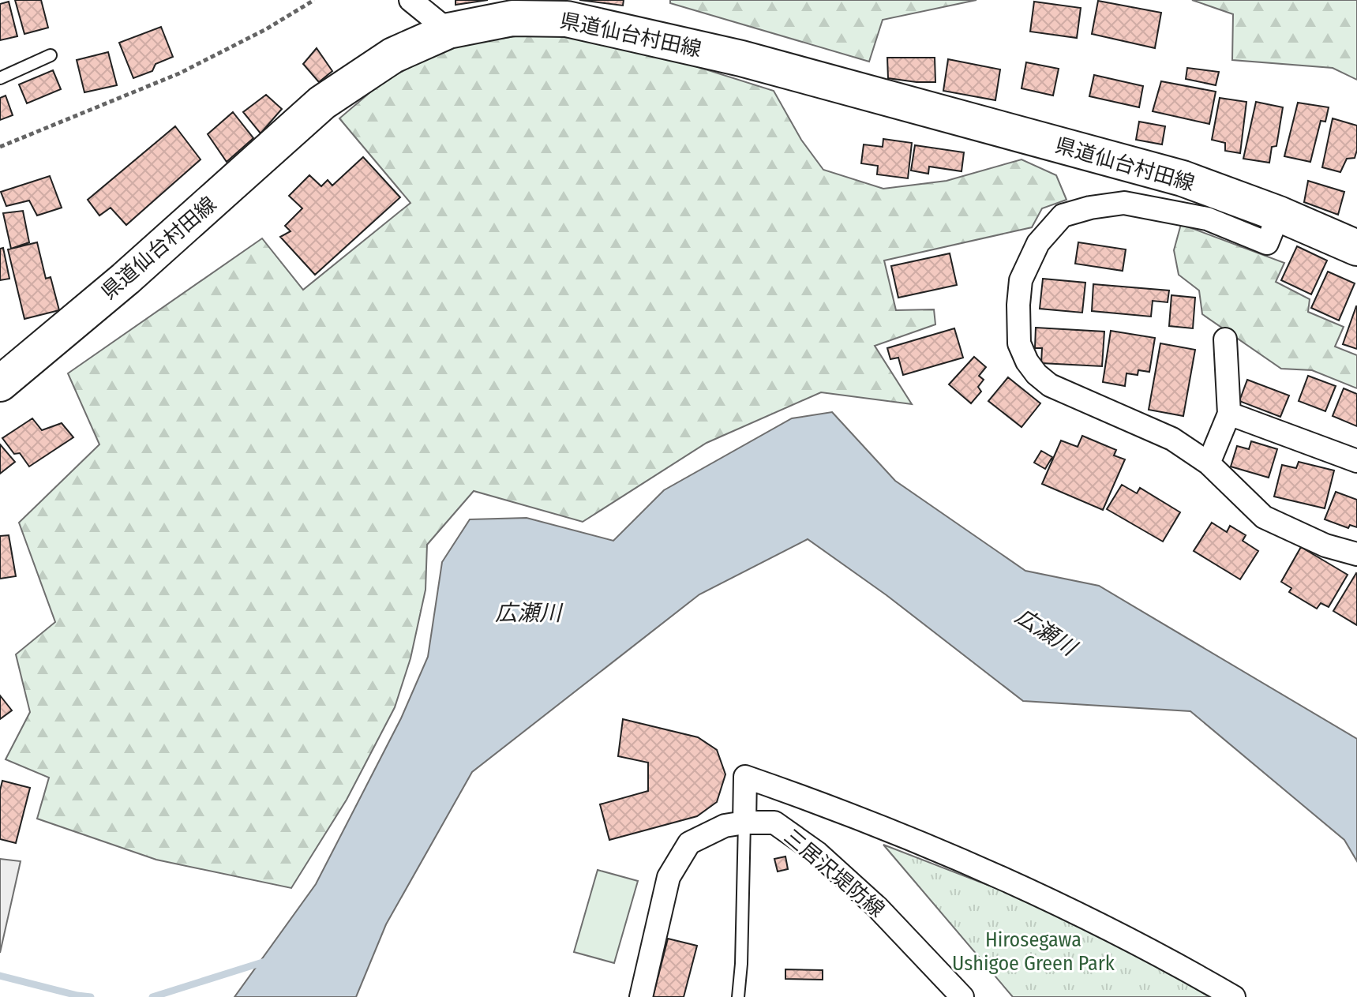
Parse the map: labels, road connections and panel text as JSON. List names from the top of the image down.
{
  "streets": {
    "main road": ["県道仙台村田線"],
    "street": ["三居沢堤防線"]
  },
  "water": ["広瀬川"],
  "parks": ["Hirosegawa Ushigoe Green Park"]
}
